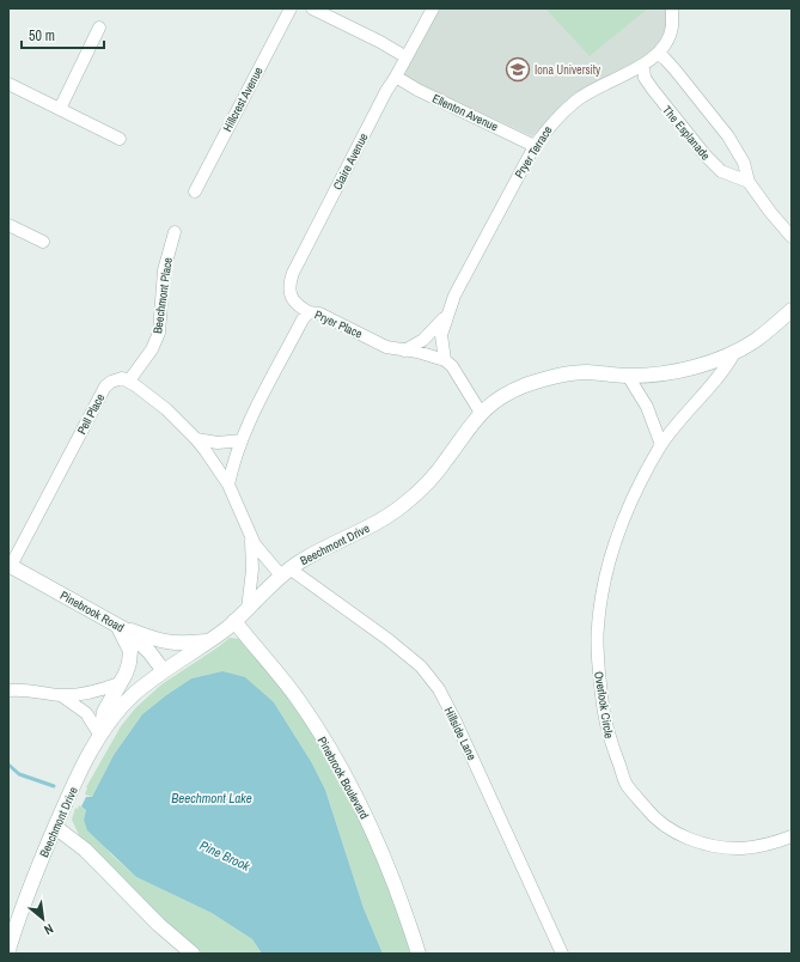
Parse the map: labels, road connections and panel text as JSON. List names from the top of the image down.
{
  "streets": {
    "street": [
      "Hillcrest Avenue",
      "Ellenton Avenue",
      "The Esplanade",
      "Pryer Terrace",
      "Claire Avenue",
      "Beechmont Place",
      "Pryer Place",
      "Pell Place",
      "Beechmont Drive",
      "Pinebrook Road",
      "Overlook Circle",
      "Hillside Lane",
      "Pinebrook Boulevard"
    ]
  },
  "crossings": [
    ["Ellenton Avenue", "Pryer Terrace"],
    ["Ellenton Avenue", "Claire Avenue"],
    ["The Esplanade", "Pryer Terrace"],
    ["Pryer Terrace", "Pryer Place"],
    ["Claire Avenue", "Pryer Place"],
    ["Beechmont Place", "Pell Place"],
    ["Pell Place", "Pinebrook Road"],
    ["Beechmont Drive", "Pinebrook Road"],
    ["Beechmont Drive", "Overlook Circle"],
    ["Beechmont Drive", "Hillside Lane"],
    ["Beechmont Drive", "Pinebrook Boulevard"]
  ],
  "water": ["Beechmont Lake", "Pine Brook"],
  "places": {
    "school or university": ["Iona University"]
  },
  "scale_bar": "50 m",
  "north": "bottom right"
}
